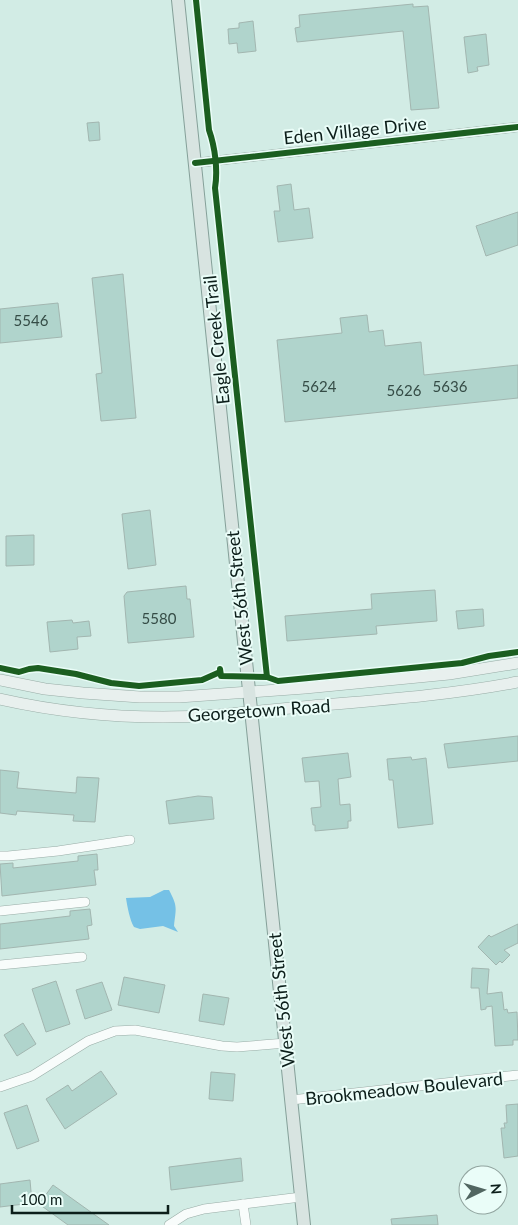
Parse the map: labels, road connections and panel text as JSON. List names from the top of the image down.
{
  "streets": {
    "main road": ["West 56th Street", "Georgetown Road"],
    "street": ["Eden Village Drive", "Brookmeadow Boulevard"],
    "cycle path": ["Eagle Creek Trail"]
  },
  "crossings": [
    ["Eden Village Drive", "West 56th Street"],
    ["West 56th Street", "Georgetown Road"],
    ["West 56th Street", "Brookmeadow Boulevard"]
  ],
  "house_numbers": [
    "5546",
    "5624",
    "5636",
    "5626",
    "5580"
  ],
  "scale_bar": "100 m",
  "north": "right"
}
